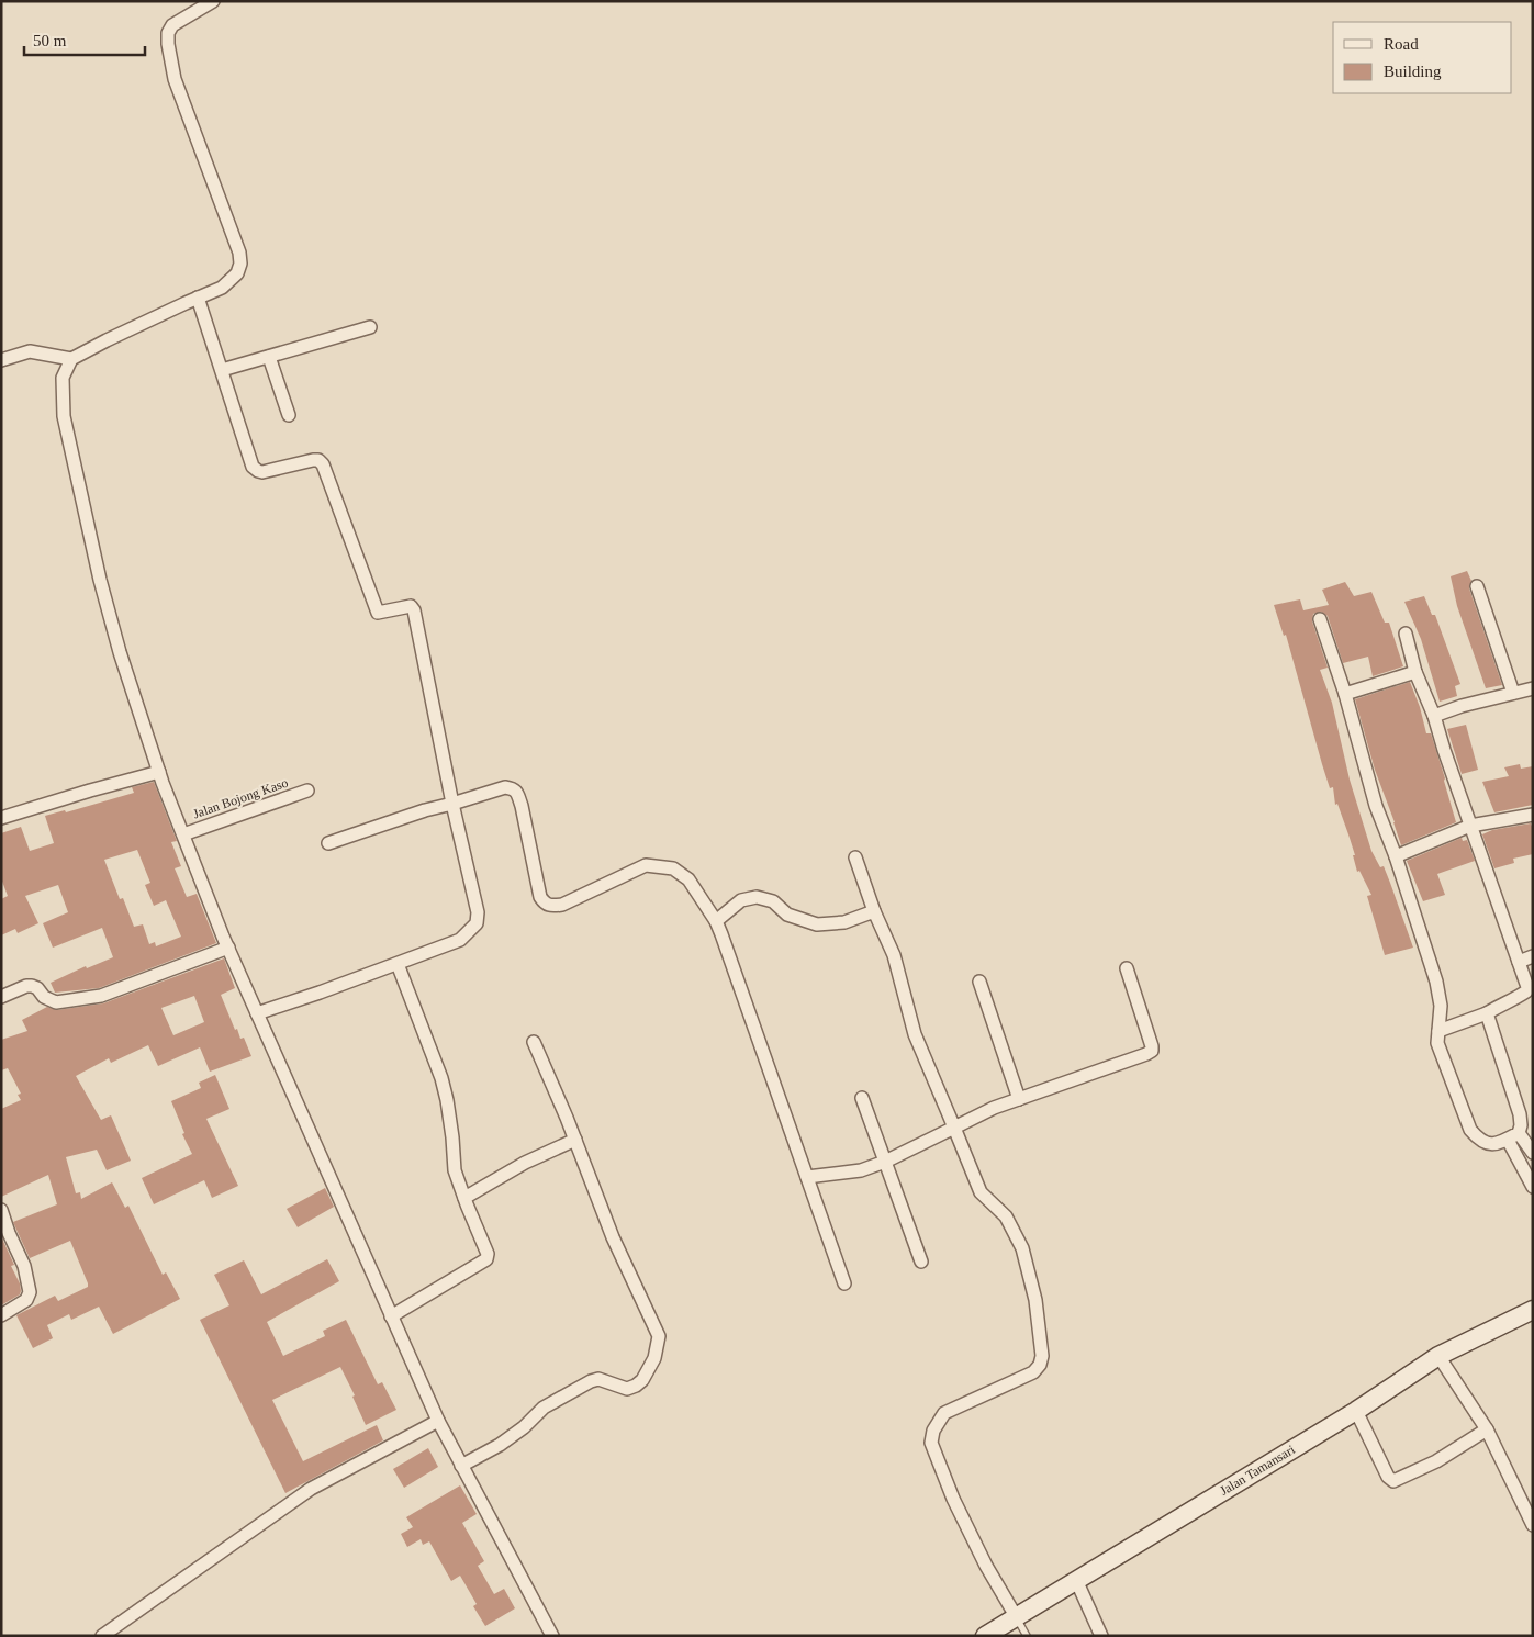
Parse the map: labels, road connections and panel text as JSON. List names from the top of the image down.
{
  "streets": {
    "main road": ["Jalan Tamansari"],
    "street": ["Jalan Bojong Kaso"]
  },
  "legend": ["Road", "Building"],
  "scale_bar": "50 m"
}
